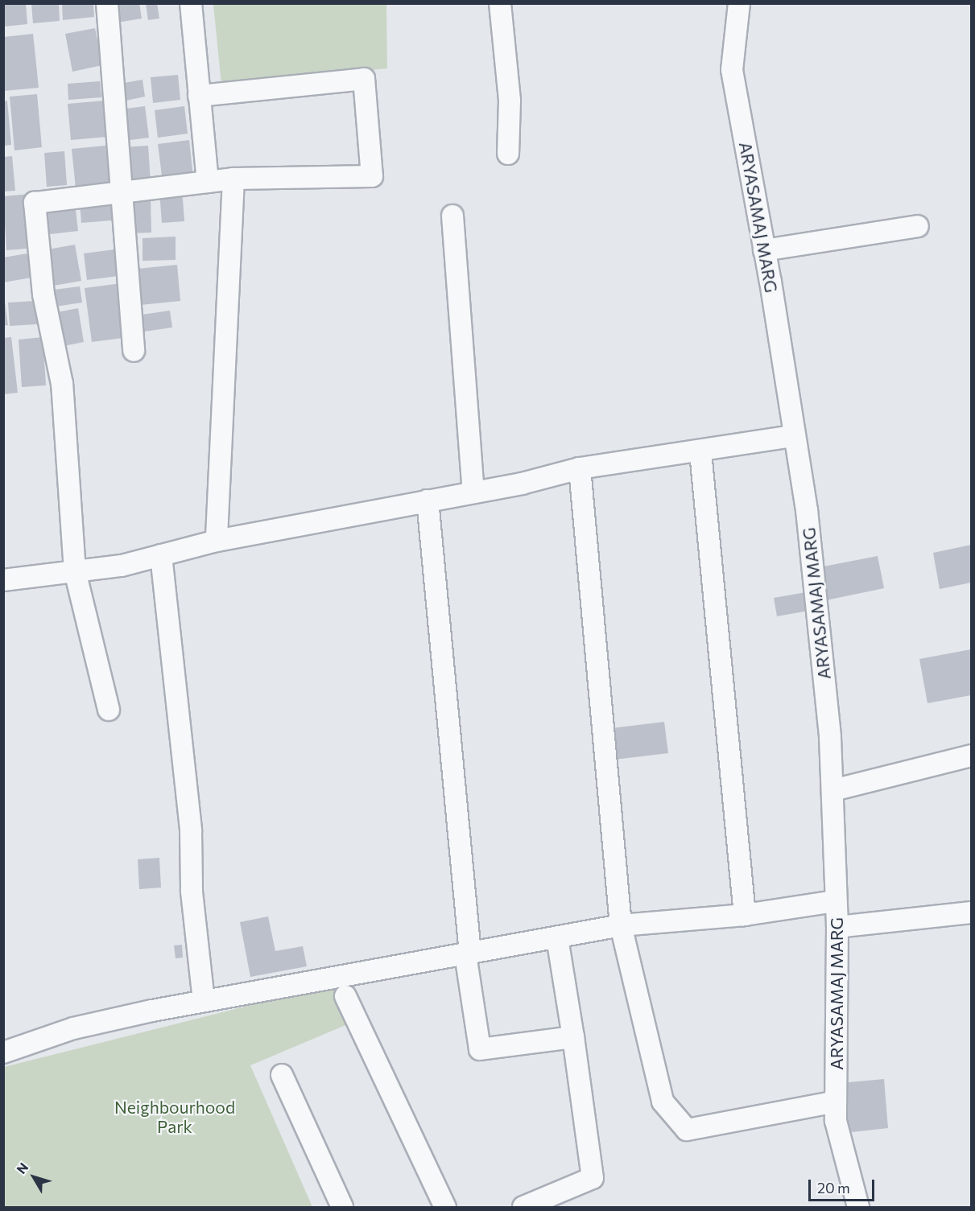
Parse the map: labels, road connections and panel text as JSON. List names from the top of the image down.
{
  "streets": {
    "street": ["ARYASAMAJ MARG"]
  },
  "parks": ["Neighbourhood Park"],
  "scale_bar": "20 m",
  "north": "top left"
}
